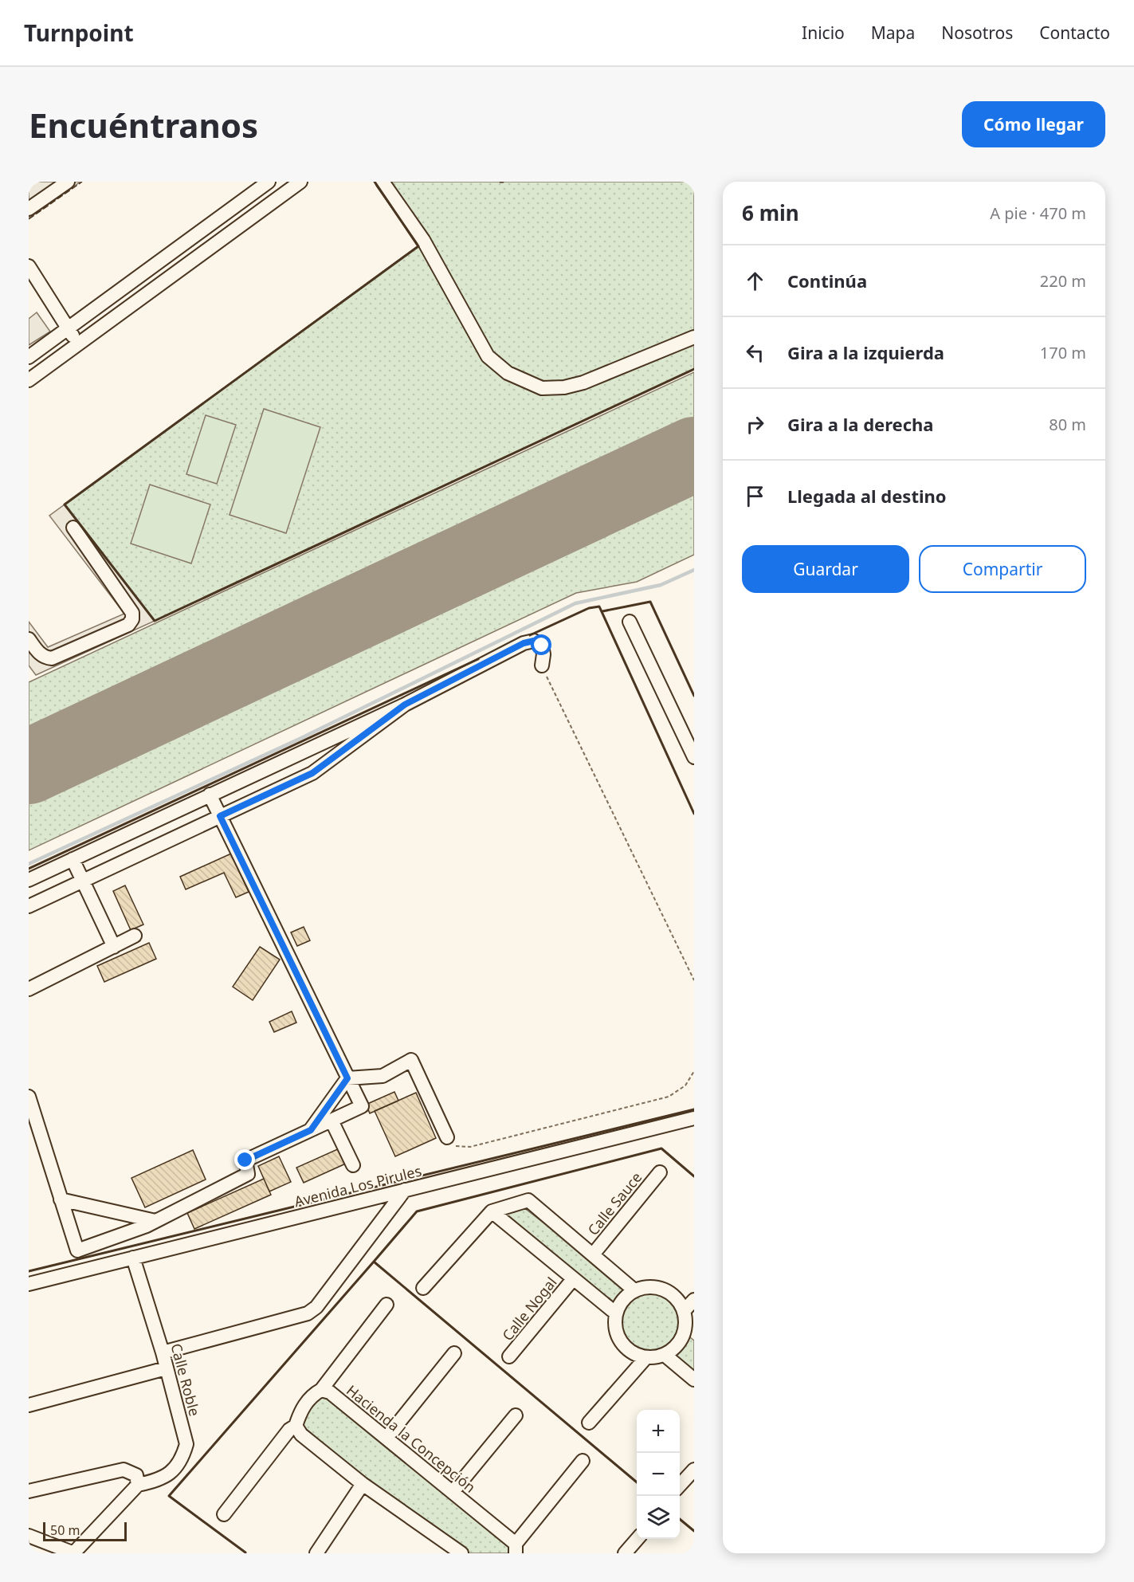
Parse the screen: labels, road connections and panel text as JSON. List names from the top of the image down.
{
  "streets": {
    "street": [
      "Avenida Los Pirules",
      "Calle Sauce",
      "Calle Nogal",
      "Calle Roble",
      "Hacienda la Concepción"
    ]
  },
  "crossings": [
    ["Avenida Los Pirules", "Calle Roble"]
  ],
  "scale_bar": "50 m",
  "page": {
    "header": "Turnpoint",
    "nav": [
      "Inicio",
      "Mapa",
      "Nosotros",
      "Contacto"
    ],
    "buttons": [
      "Cómo llegar",
      ["Guardar", "Compartir"]
    ],
    "title": "Encuéntranos",
    "heading": ["6 min", "A pie · 470 m"],
    "list": [
      ["Continúa", "220 m"],
      ["Gira a la izquierda", "170 m"],
      ["Gira a la derecha", "80 m"],
      "Llegada al destino"
    ],
    "map_buttons": ["+", "−"],
    "scale": "50 m"
  }
}
